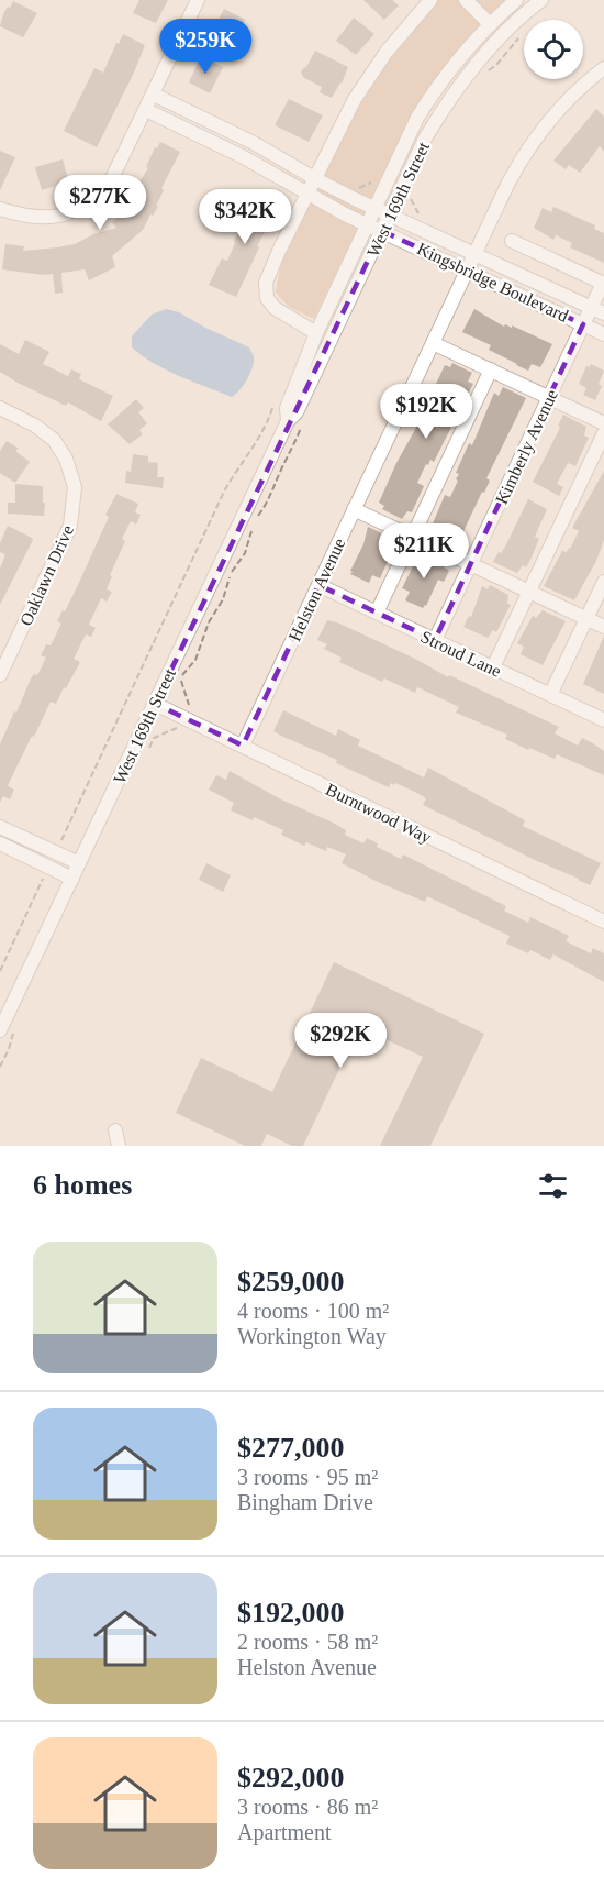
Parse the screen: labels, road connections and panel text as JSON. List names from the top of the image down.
{
  "streets": {
    "street": [
      "West 169th Street",
      "Kingsbridge Boulevard",
      "Kimberly Avenue",
      "Oaklawn Drive",
      "Helston Avenue",
      "Stroud Lane",
      "Burntwood Way"
    ]
  },
  "crossings": [
    ["West 169th Street", "Kingsbridge Boulevard"],
    ["West 169th Street", "Burntwood Way"],
    ["Kingsbridge Boulevard", "Kimberly Avenue"],
    ["Kingsbridge Boulevard", "Helston Avenue"],
    ["Kimberly Avenue", "Stroud Lane"],
    ["Helston Avenue", "Stroud Lane"],
    ["Helston Avenue", "Burntwood Way"]
  ],
  "page": {
    "price": [
      "$259K",
      "$277K",
      "$342K",
      "$192K",
      "$211K",
      "$292K"
    ],
    "heading": "6 homes",
    "list": [
      {
        "name": "$259,000",
        "note": "4 rooms · 100 m² · Workington Way"
      },
      {
        "name": "$277,000",
        "note": "3 rooms · 95 m² · Bingham Drive"
      },
      {
        "name": "$192,000",
        "note": "2 rooms · 58 m² · Helston Avenue"
      },
      {
        "name": "$292,000",
        "note": "3 rooms · 86 m² · Apartment"
      }
    ]
  }
}
